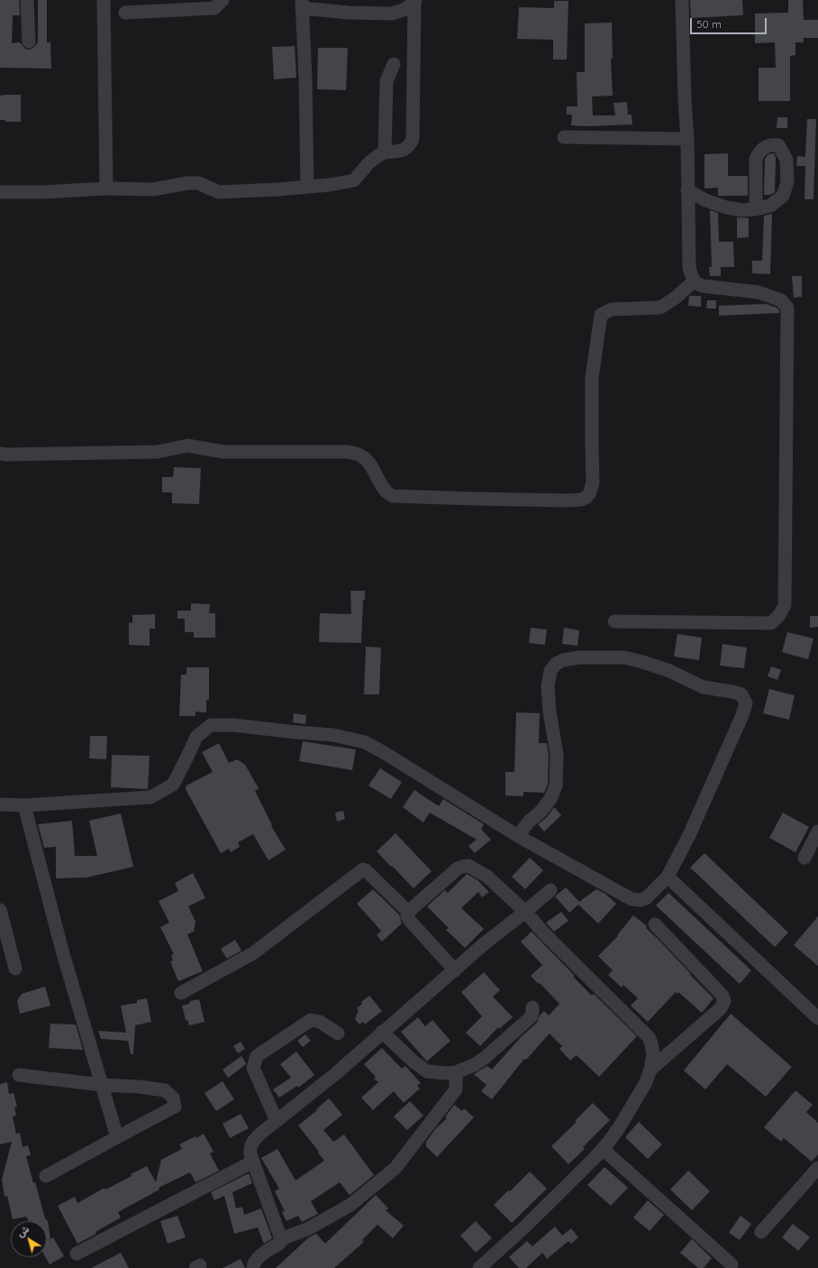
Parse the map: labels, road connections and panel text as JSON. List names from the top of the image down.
{
  "scale_bar": "50 m",
  "north": "top left"
}
